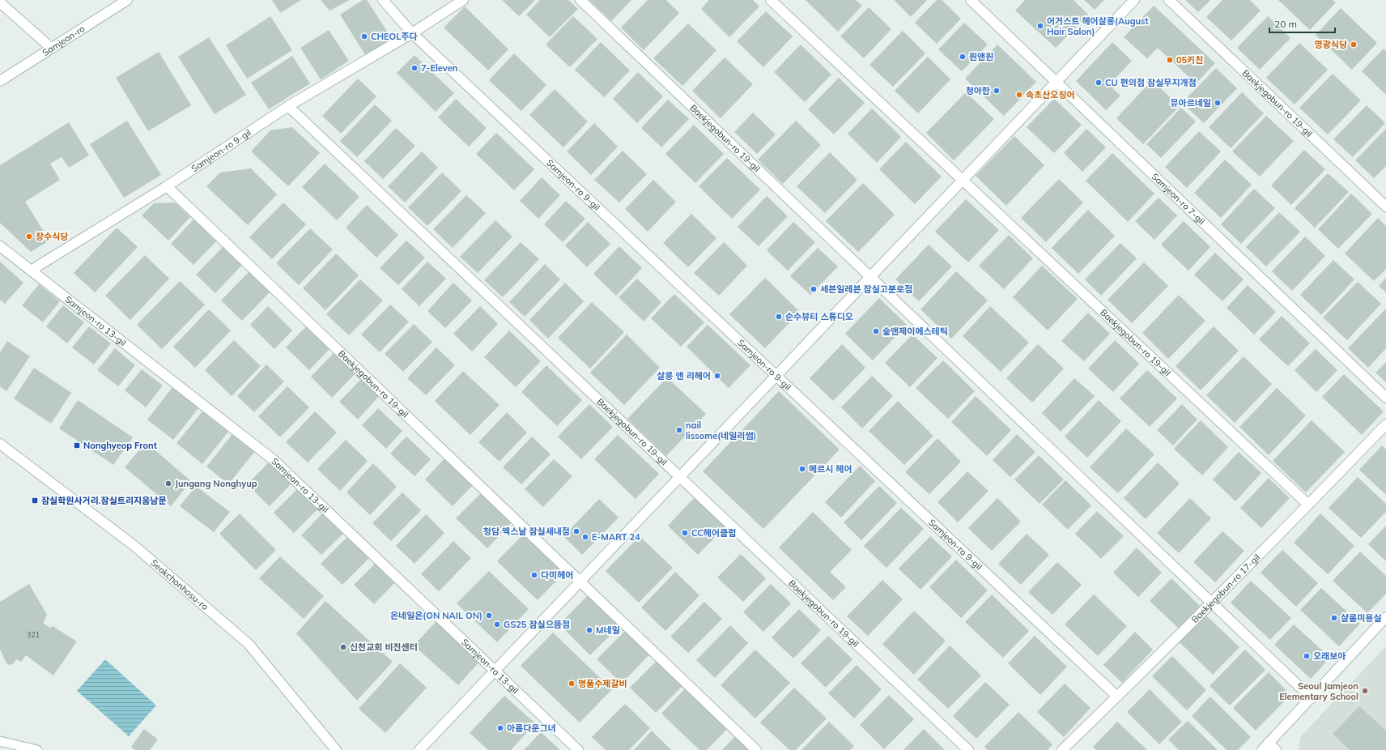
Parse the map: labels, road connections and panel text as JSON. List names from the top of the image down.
{
  "streets": {
    "street": [
      "Samjeon-ro",
      "Baekjegobun-ro 19-gil",
      "Samjeon-ro 9-gil",
      "Samjeon-ro 7-gil",
      "Samjeon-ro 13-gil",
      "Seokchonhosu-ro",
      "Baekjegobun-ro 17-gil"
    ]
  },
  "crossings": [
    ["Baekjegobun-ro 19-gil", "Samjeon-ro 9-gil"],
    ["Baekjegobun-ro 19-gil", "Baekjegobun-ro 17-gil"],
    ["Samjeon-ro 9-gil", "Samjeon-ro 13-gil"],
    ["Samjeon-ro 9-gil", "Baekjegobun-ro 17-gil"]
  ],
  "places": {
    "other": [
      "어거스트 헤어살롱(August Hair Salon)",
      "CHEOL주다",
      "영광식당",
      "원앤원",
      "05키친",
      "7-Eleven",
      "CU 편의점 잠실무지개점",
      "청아한",
      "속초산오징어",
      "뮤아르네일",
      "장수식당",
      "세븐일레븐 잠실고분로점",
      "순수뷰티 스튜디오",
      "숲앤제이에스테틱",
      "살롱 앤 리헤어",
      "nail lissome(네일리썸)",
      "메르시 헤어",
      "Jungang Nonghyup",
      "청담 엑스날 잠실새내점",
      "CC헤어클럽",
      "E-MART 24",
      "다미헤어",
      "온네일온(ON NAIL ON)",
      "샬롬미용실",
      "GS25 잠실으뜸점",
      "M네일",
      "신천교회 비전센터",
      "오래보아",
      "명품수제갈비",
      "Seoul Jamjeon Elementary School",
      "아름다운그녀"
    ],
    "transit": ["Nonghyeop Front", "잠실학원사거리.잠실트리지움남문"]
  },
  "house_numbers": ["321"],
  "scale_bar": "20 m"
}
